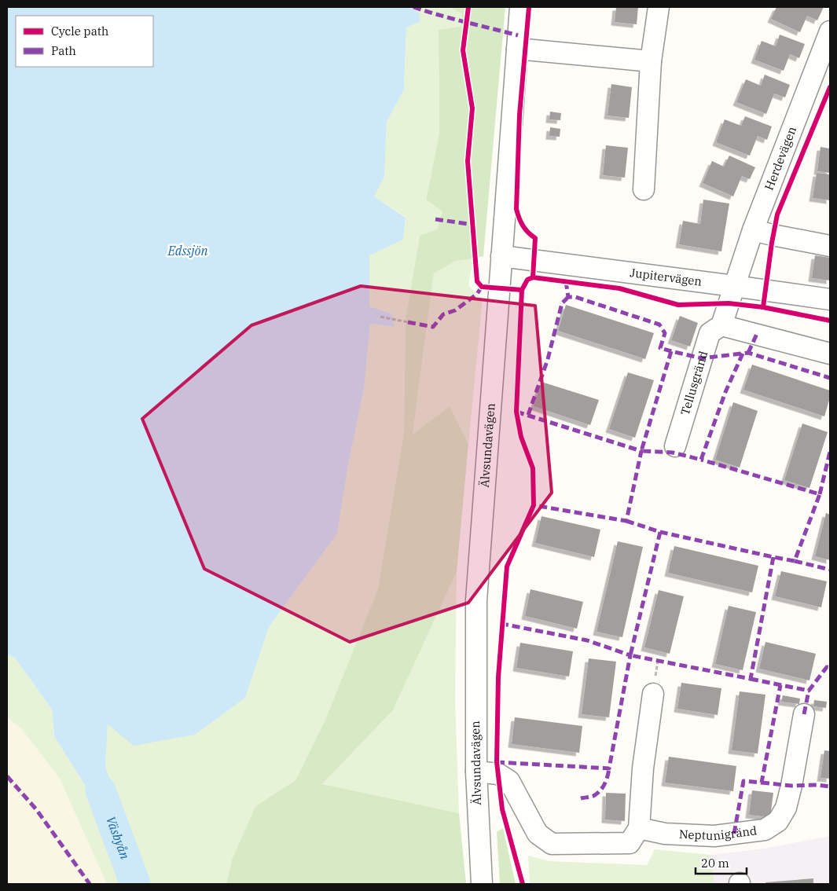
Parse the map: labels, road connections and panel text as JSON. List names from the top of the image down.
{
  "streets": {
    "street": [
      "Herdevägen",
      "Jupitervägen",
      "Tellusgränd",
      "Älvsundavägen",
      "Neptunigränd"
    ]
  },
  "crossings": [
    ["Herdevägen", "Jupitervägen"],
    ["Herdevägen", "Tellusgränd"],
    ["Jupitervägen", "Tellusgränd"],
    ["Jupitervägen", "Älvsundavägen"]
  ],
  "water": ["Edssjön", "Väsbyån"],
  "legend": ["Cycle path", "Path"],
  "scale_bar": "20 m"
}
